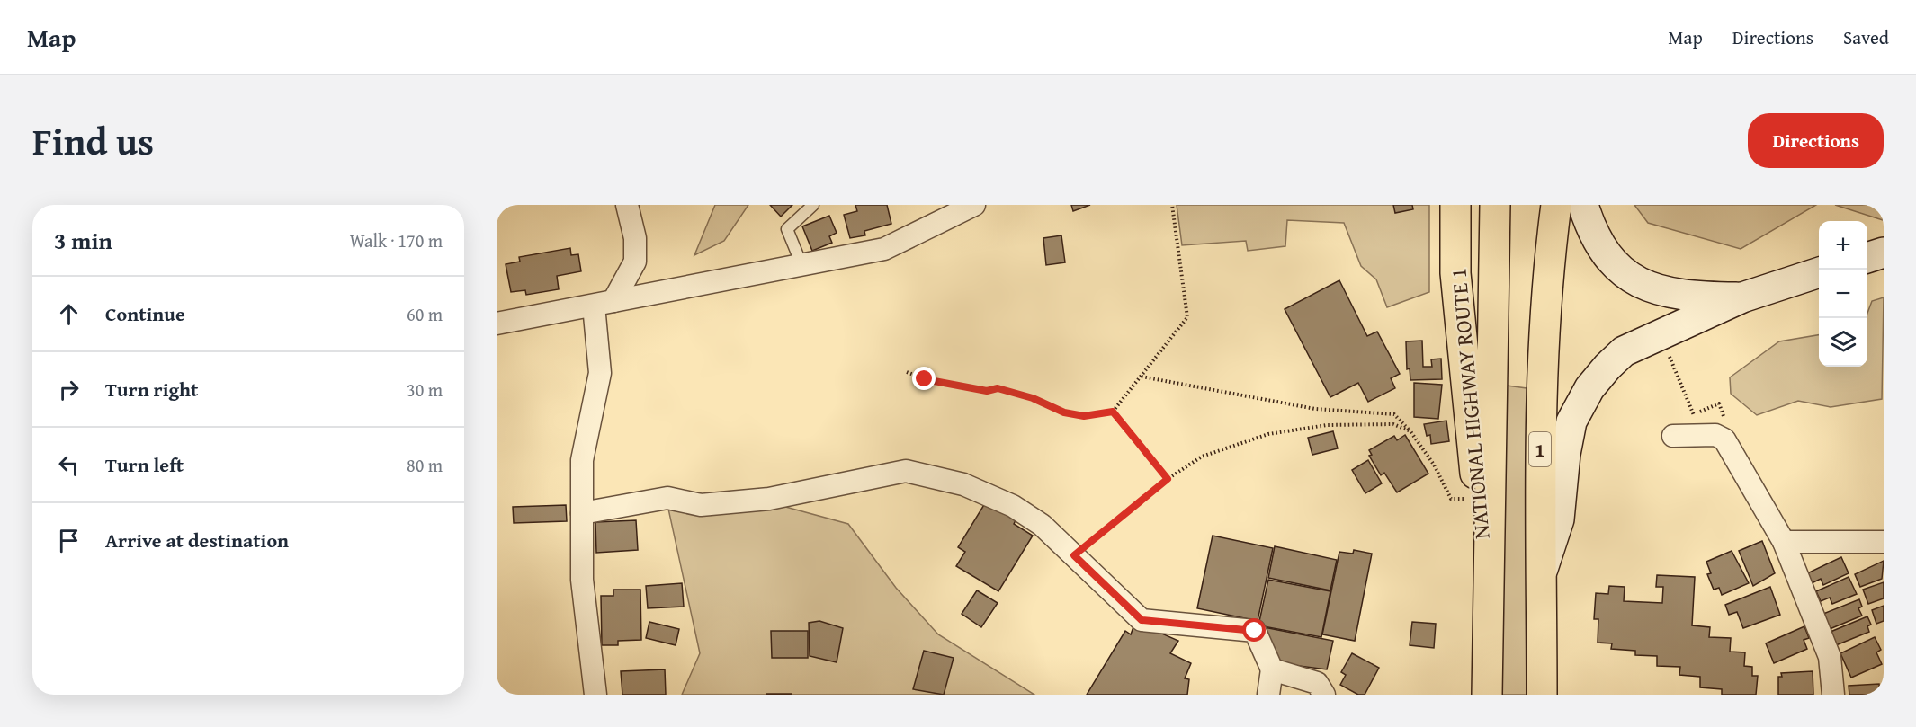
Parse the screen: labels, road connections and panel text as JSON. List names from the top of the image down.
{
  "streets": {
    "highway": ["NATIONAL HIGHWAY ROUTE 1", "1"]
  },
  "page": {
    "header": "Map",
    "nav": ["Map", "Directions", "Saved"],
    "title": "Find us",
    "buttons": "Directions",
    "heading": ["3 min", "Walk · 170 m"],
    "map_buttons": ["+", "−"],
    "list": [
      ["Continue", "60 m"],
      ["Turn right", "30 m"],
      ["Turn left", "80 m"],
      "Arrive at destination"
    ]
  }
}
